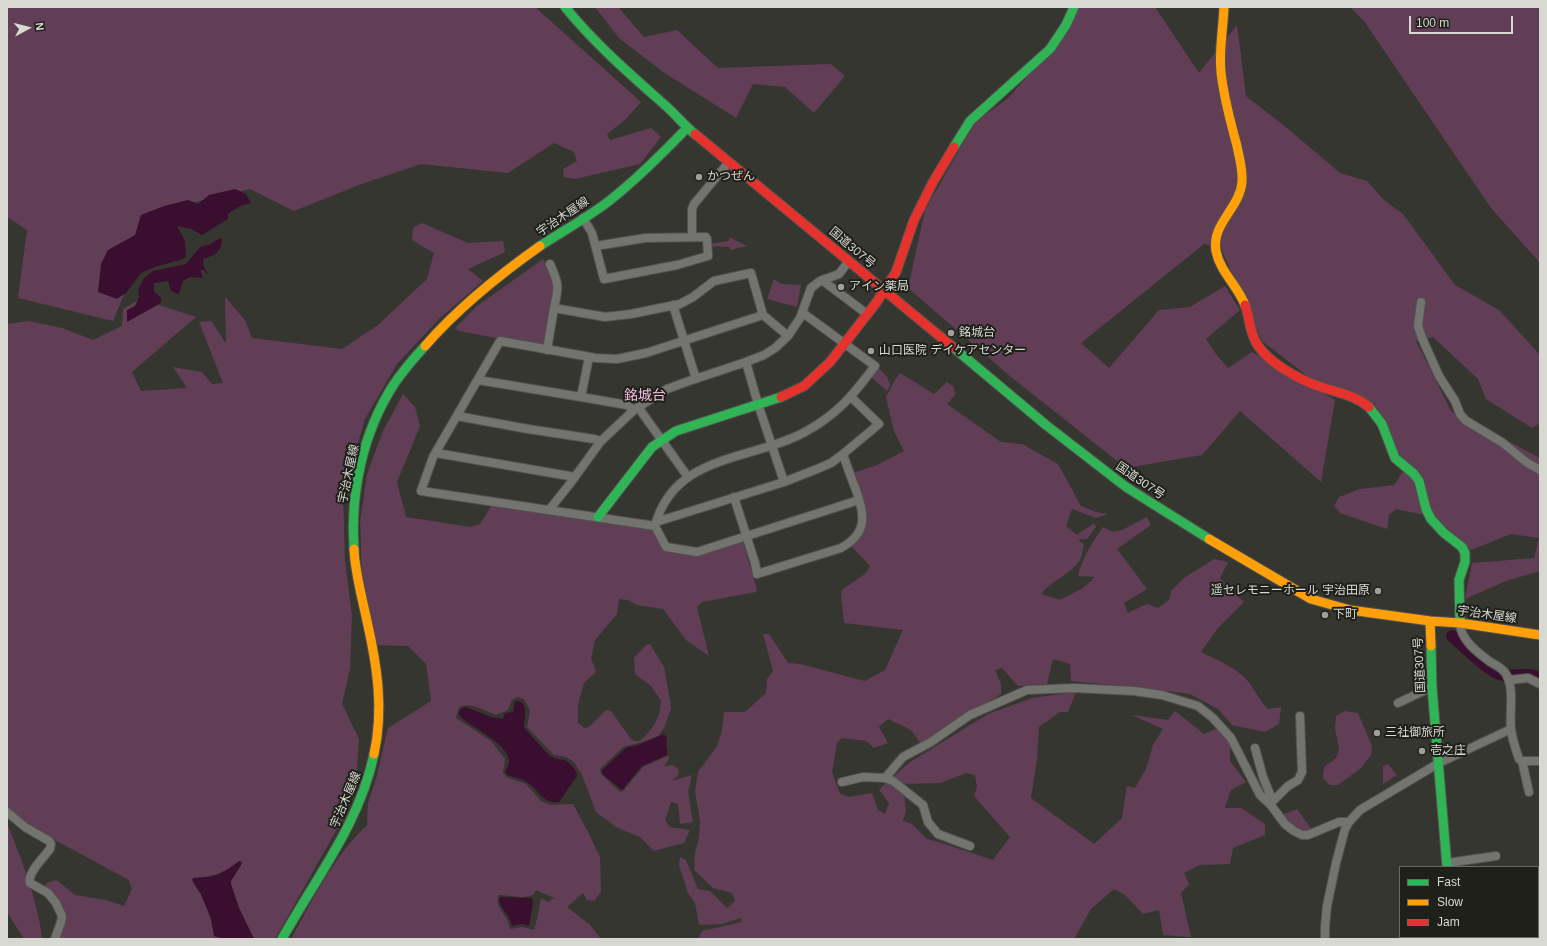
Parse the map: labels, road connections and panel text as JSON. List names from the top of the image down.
{
  "streets": {
    "main road": ["宇治木屋線", "国道307号"]
  },
  "crossings": [
    ["宇治木屋線", "国道307号"]
  ],
  "districts": ["銘城台"],
  "places": [
    "かつぜん",
    "アイン薬局",
    "銘城台",
    "山口医院 デイケアセンター",
    "遥セレモニーホール 宇治田原",
    "下町",
    "三社御旅所",
    "壱之庄"
  ],
  "legend": ["Fast", "Slow", "Jam"],
  "scale_bar": "100 m",
  "north": "right"
}
